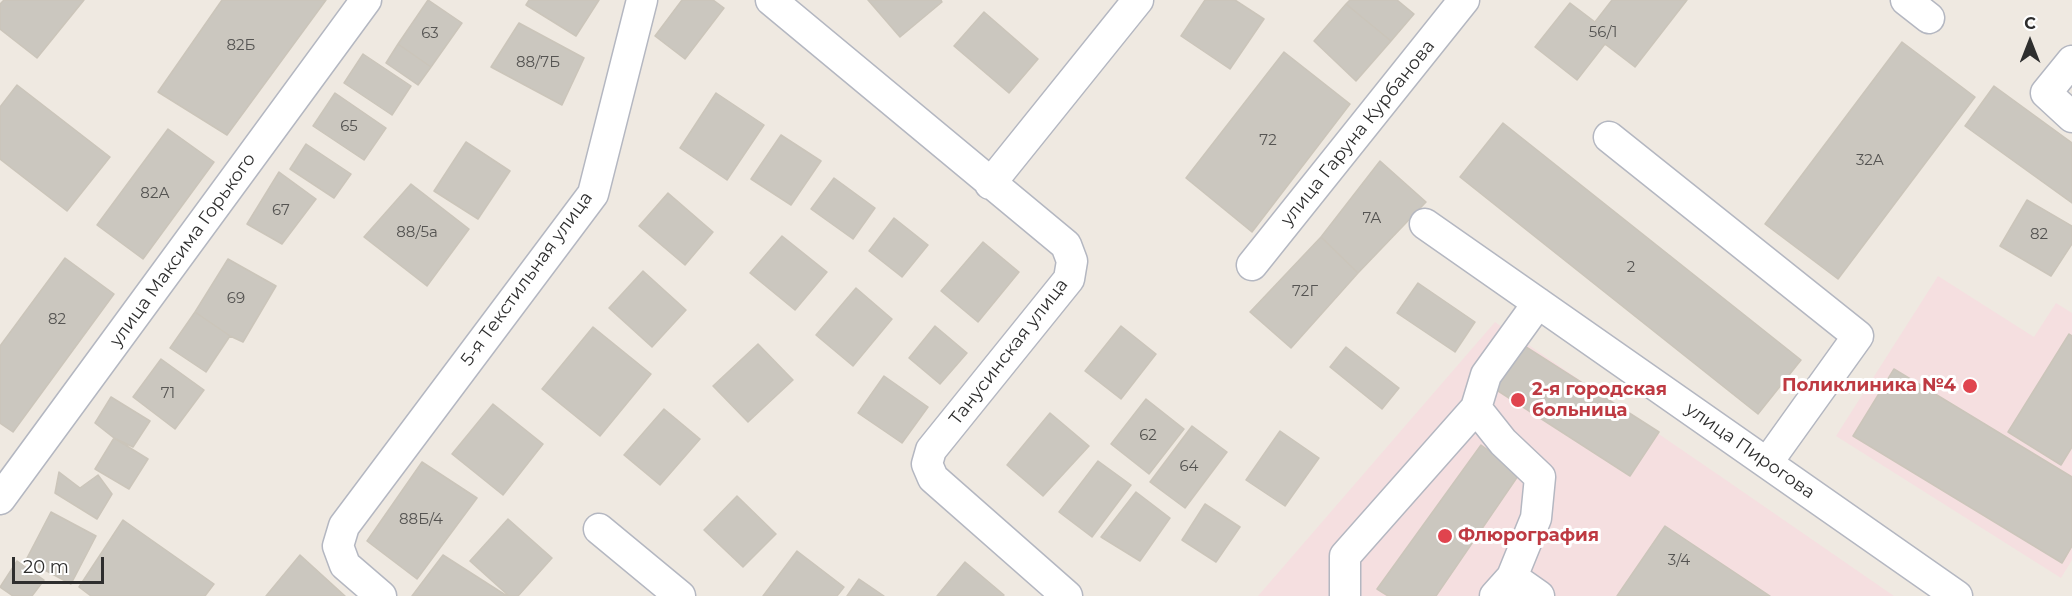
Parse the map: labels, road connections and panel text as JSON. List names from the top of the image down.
{
  "streets": {
    "street": [
      "улица Гаруна Курбанова",
      "улица Максима Горького",
      "5-я Текстильная улица",
      "Танусинская улица",
      "улица Пирогова"
    ]
  },
  "places": ["Поликлиника №4", "2-я городская больница", "Флюрография"],
  "house_numbers": [
    "56/1",
    "63",
    "82Б",
    "88/7Б",
    "65",
    "72",
    "32А",
    "82А",
    "67",
    "7А",
    "88/5а",
    "82",
    "2",
    "72Г",
    "69",
    "82",
    "71",
    "62",
    "64",
    "88Б/4",
    "3/4"
  ],
  "scale_bar": "20 m",
  "north": "top"
}
